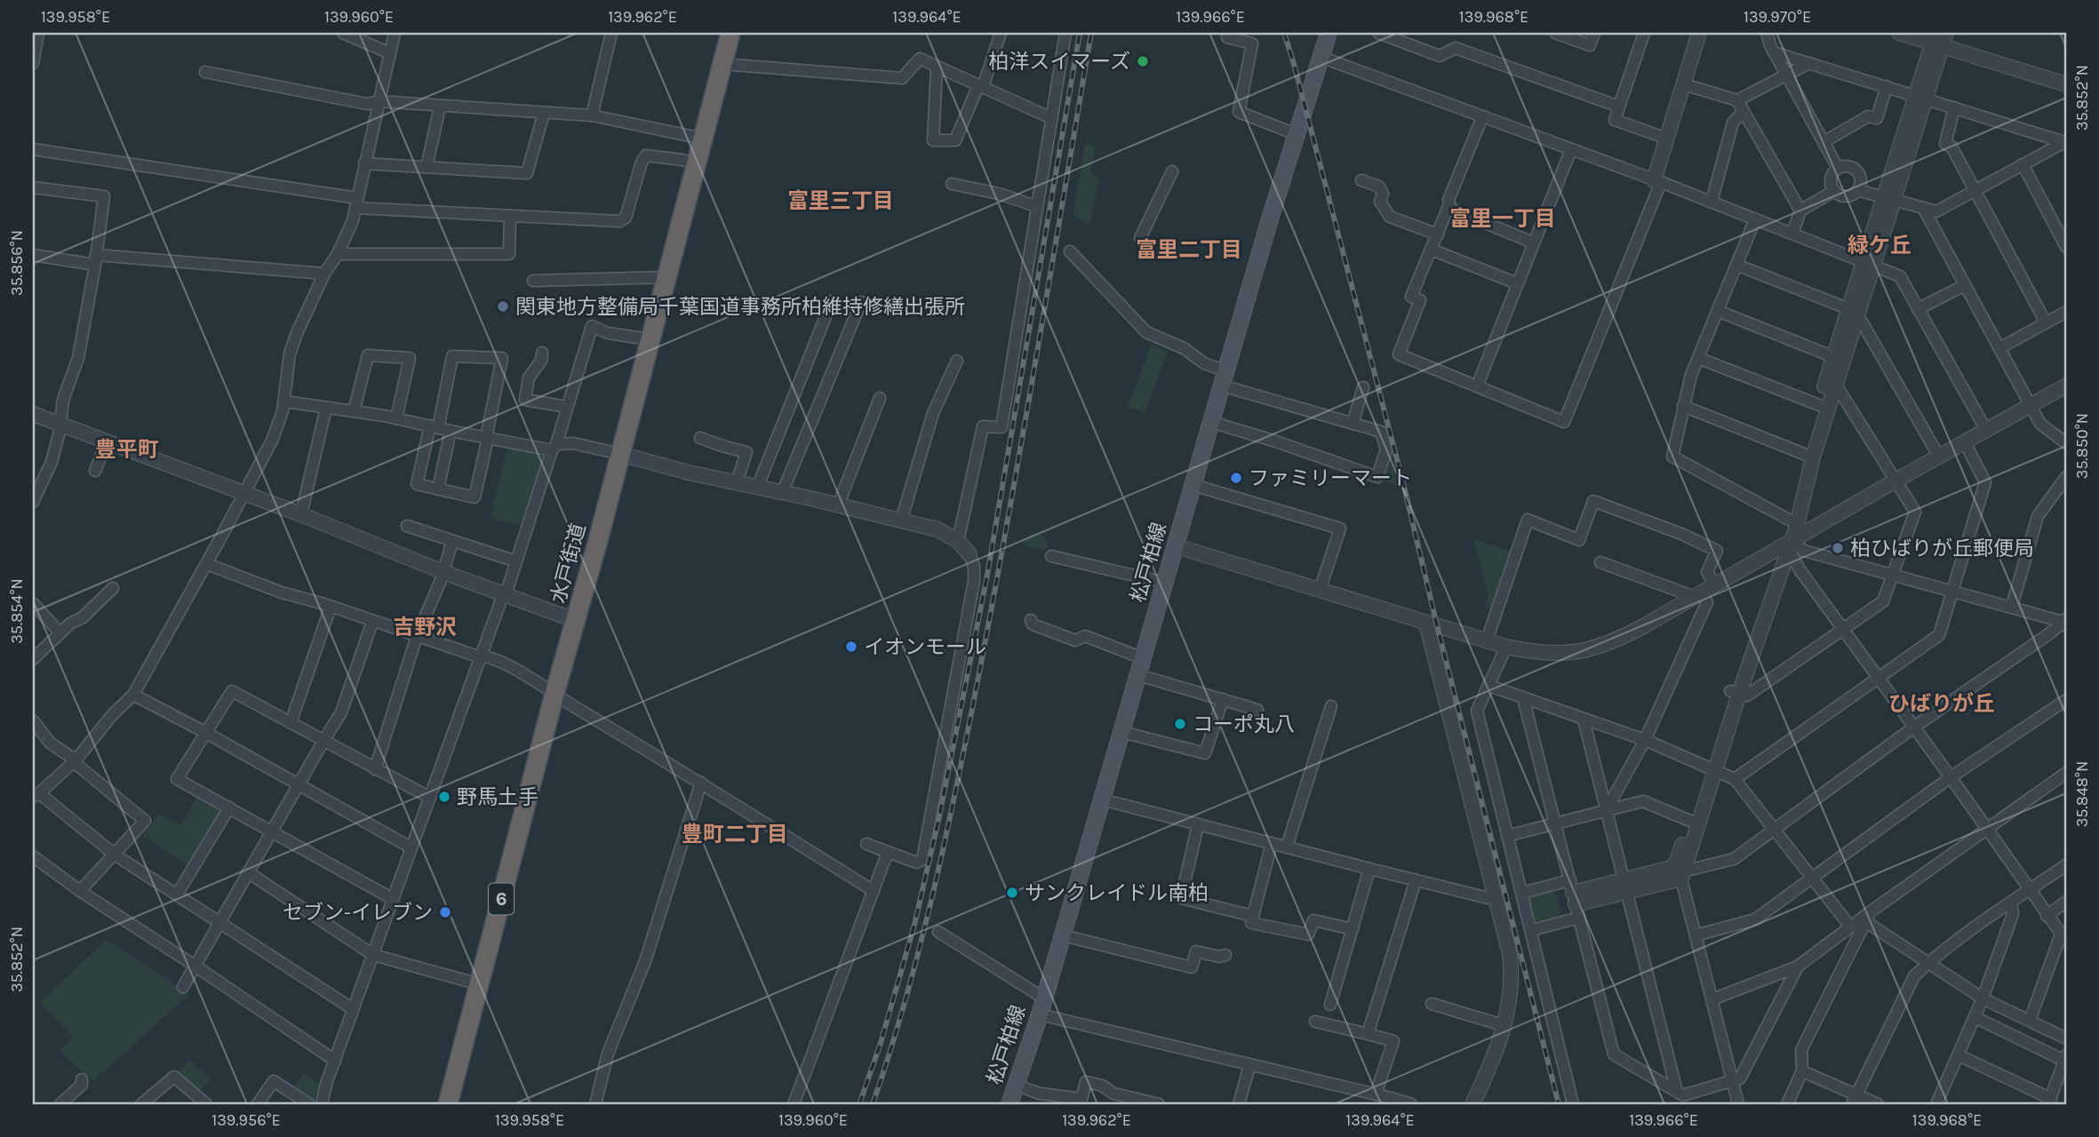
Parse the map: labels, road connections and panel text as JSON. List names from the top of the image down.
{
  "streets": {
    "highway": ["水戸街道", "6"],
    "main road": ["松戸柏線"]
  },
  "districts": [
    "富里三丁目",
    "富里一丁目",
    "緑ケ丘",
    "富里二丁目",
    "豊平町",
    "吉野沢",
    "ひばりが丘",
    "豊町二丁目"
  ],
  "places": [
    "柏洋スイマーズ",
    "関東地方整備局千葉国道事務所柏維持修繕出張所",
    "ファミリーマート",
    "柏ひばりが丘郵便局",
    "イオンモール",
    "コーポ丸八",
    "野馬土手",
    "サンクレイドル南柏",
    "セブン-イレブン"
  ],
  "coordinates": [
    "139.958°E",
    "139.960°E",
    "139.962°E",
    "139.964°E",
    "139.966°E",
    "139.968°E",
    "139.970°E",
    "35.852°N",
    "35.856°N",
    "35.850°N",
    "35.854°N",
    "35.848°N",
    "139.956°E"
  ]
}
